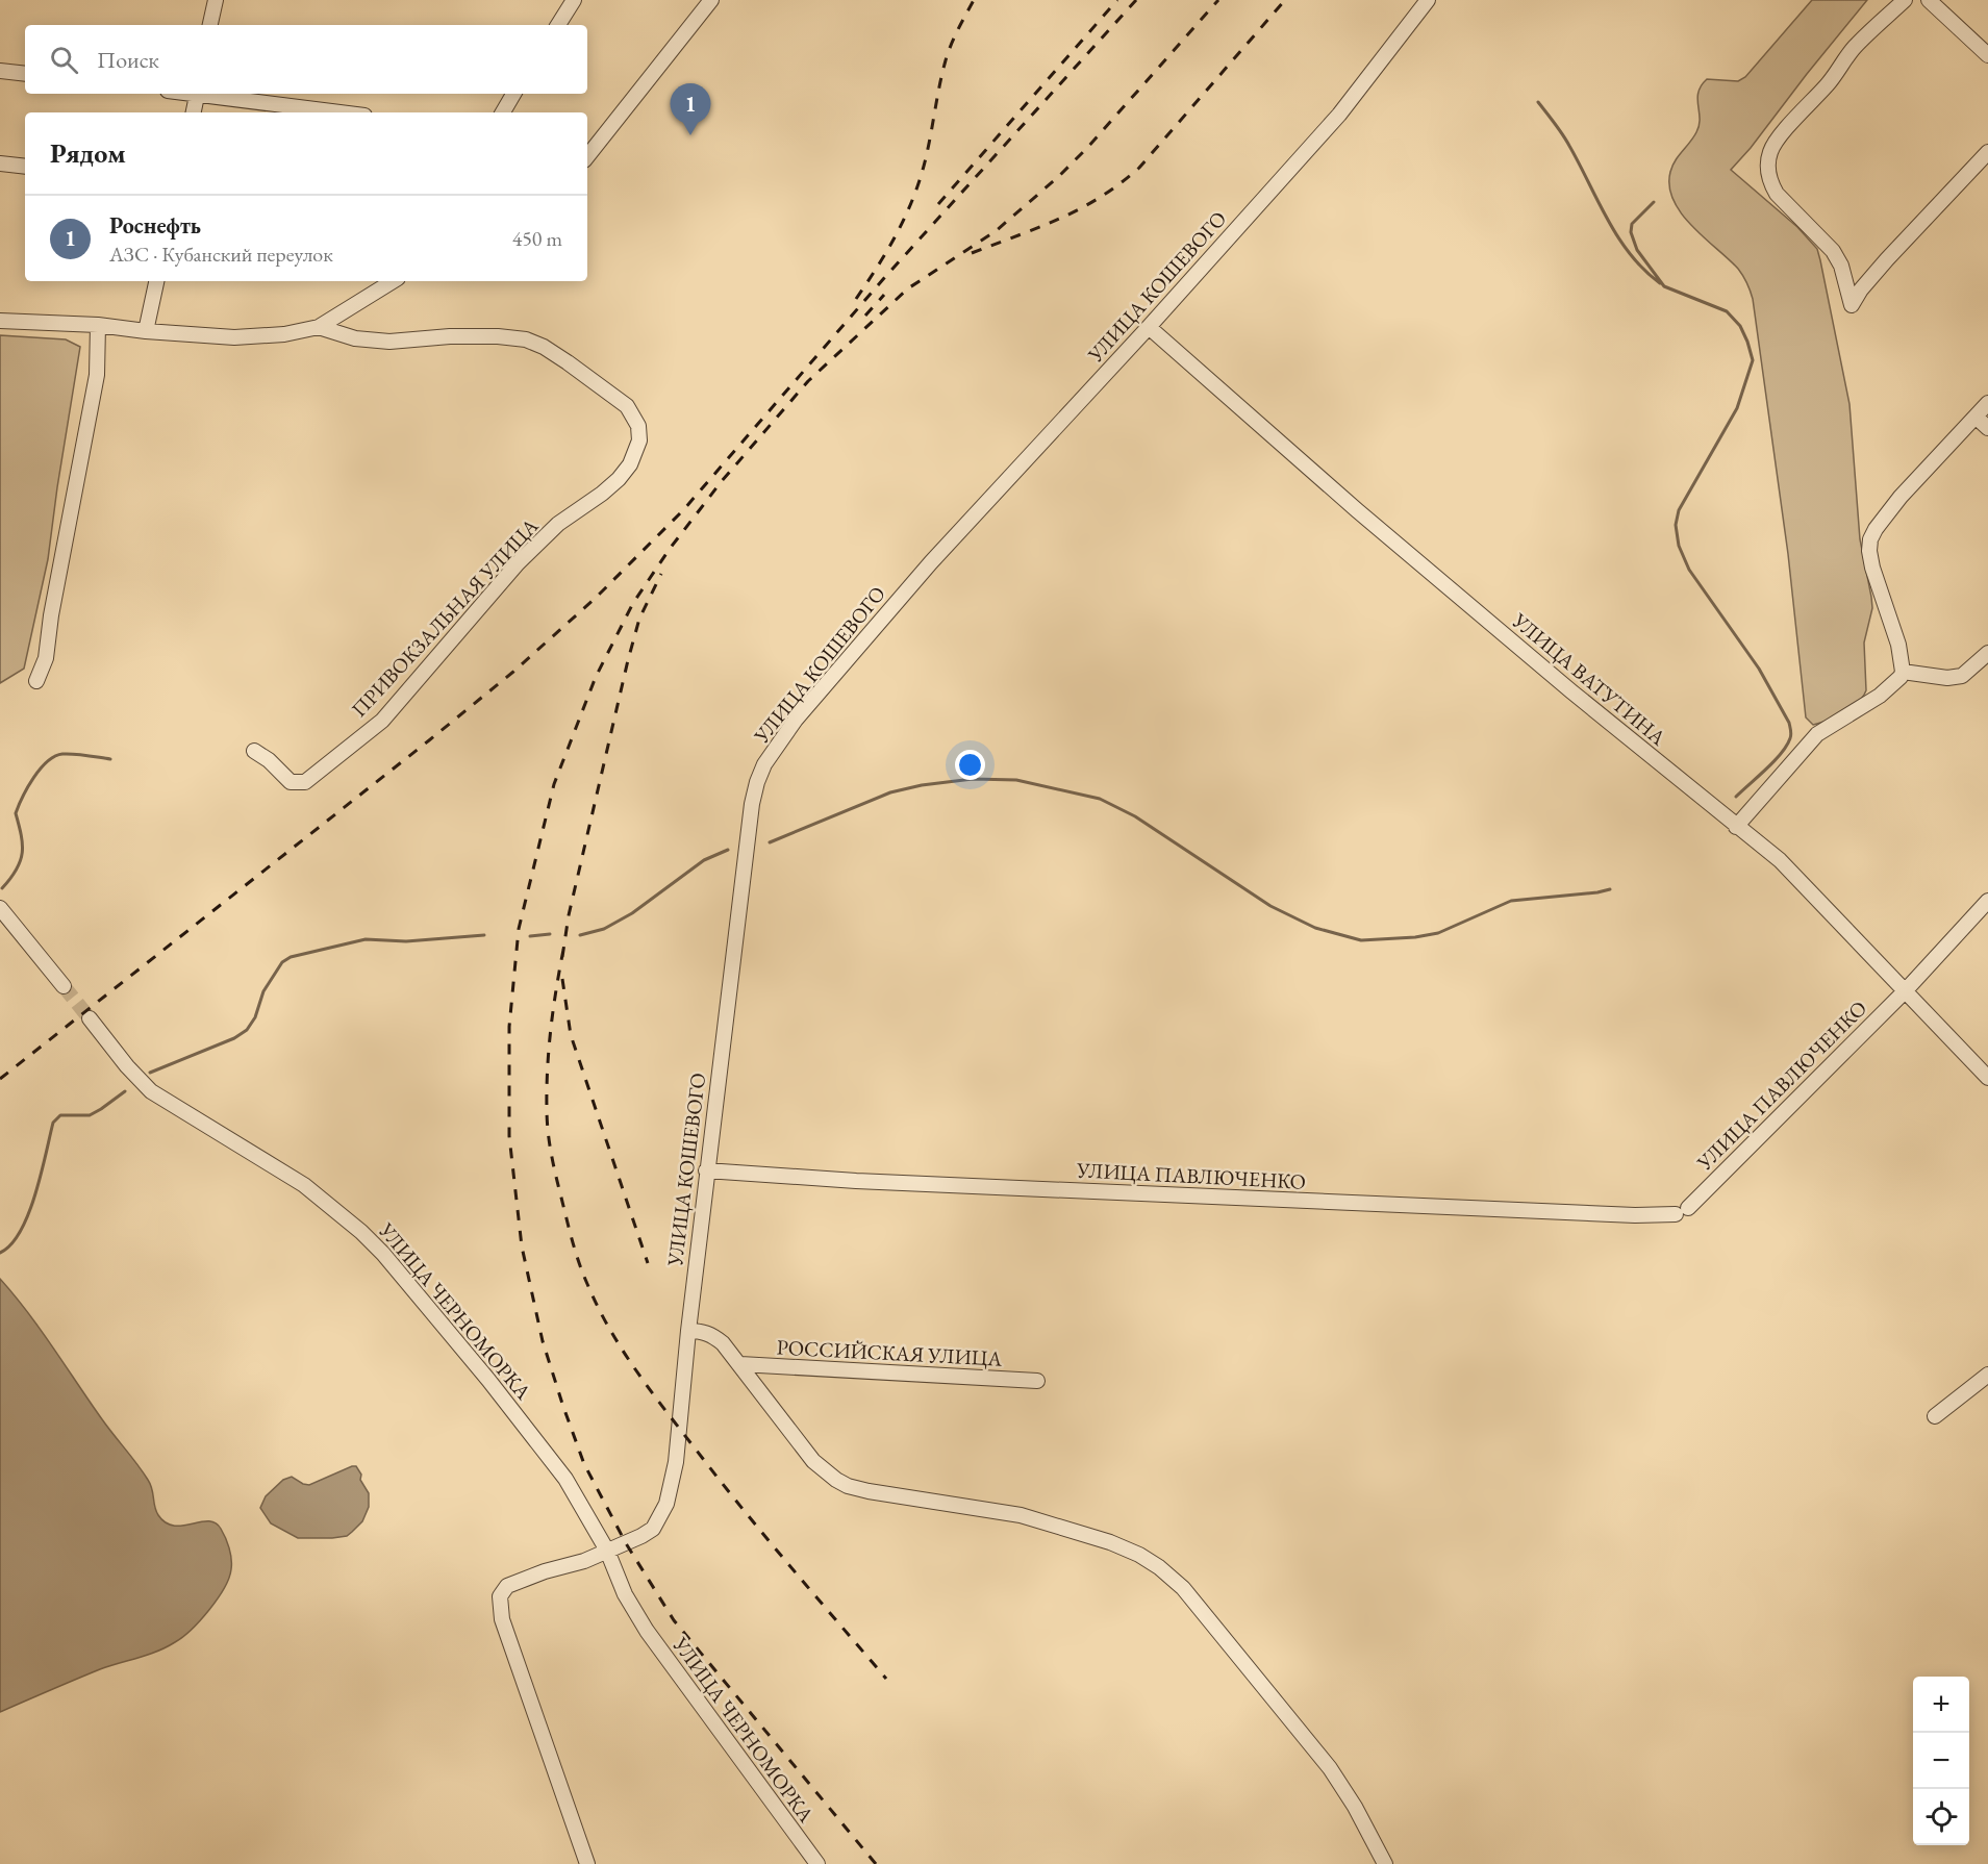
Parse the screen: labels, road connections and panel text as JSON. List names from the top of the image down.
{
  "streets": {
    "street": [
      "УЛИЦА КОШЕВОГО",
      "ПРИВОКЗАЛЬНАЯ УЛИЦА",
      "УЛИЦА ВАТУТИНА",
      "УЛИЦА ПАВЛЮЧЕНКО",
      "УЛИЦА ЧЕРНОМОРКА",
      "РОССИЙСКАЯ УЛИЦА"
    ]
  },
  "crossings": [
    ["УЛИЦА КОШЕВОГО", "УЛИЦА ВАТУТИНА"],
    ["УЛИЦА КОШЕВОГО", "УЛИЦА ПАВЛЮЧЕНКО"],
    ["УЛИЦА КОШЕВОГО", "УЛИЦА ЧЕРНОМОРКА"],
    ["УЛИЦА ВАТУТИНА", "УЛИЦА ПАВЛЮЧЕНКО"]
  ],
  "page": {
    "search": "Поиск",
    "pins": "1",
    "heading": "Рядом",
    "list": [
      {
        "mark": "1",
        "name": "Роснефть",
        "note": "АЗС · Кубанский переулок",
        "value": "450 m"
      }
    ],
    "map_buttons": ["+", "−"]
  }
}
